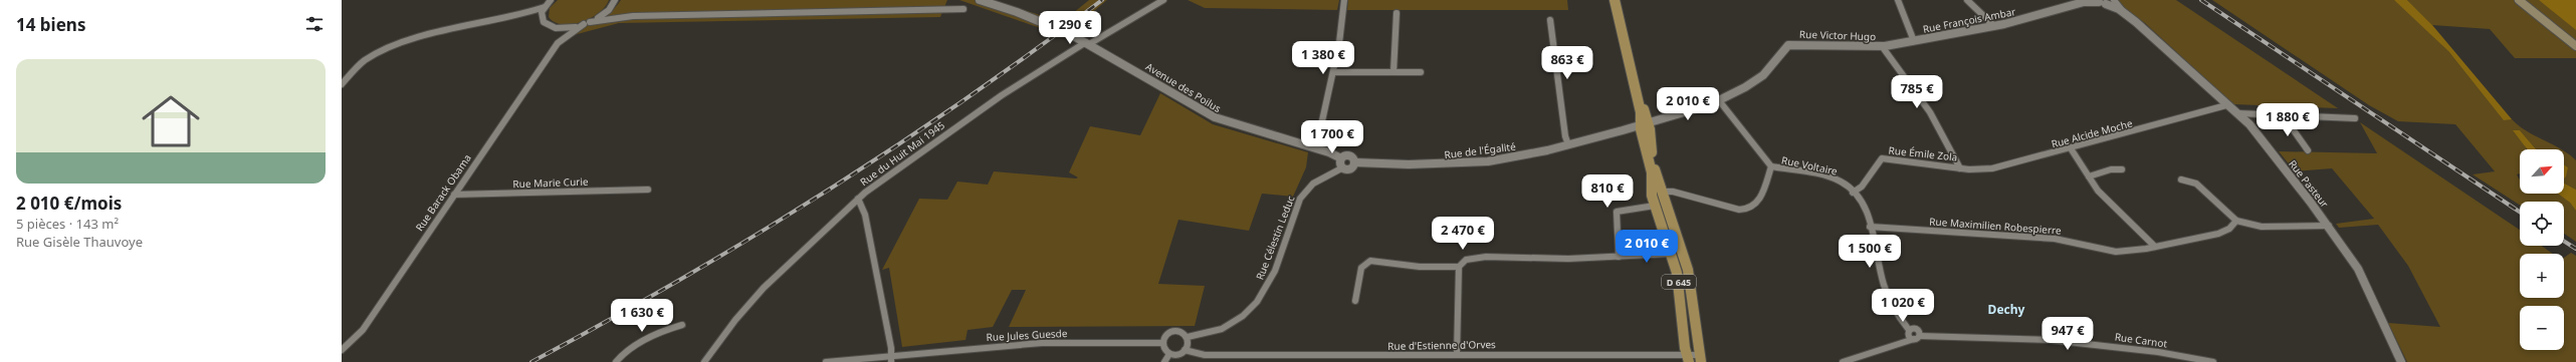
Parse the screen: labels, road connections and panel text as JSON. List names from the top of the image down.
{
  "streets": {
    "main road": ["D 645"],
    "street": [
      "Rue François Ambar",
      "Rue Victor Hugo",
      "Avenue des Poilus",
      "Rue Alcide Moche",
      "Rue de l'Égalité",
      "Rue du Huit Mai 1945",
      "Rue Émile Zola",
      "Rue Voltaire",
      "Rue Marie Curie",
      "Rue Pasteur",
      "Rue Barack Obama",
      "Rue Maximilien Robespierre",
      "Rue Célestin Leduc",
      "Rue Jules Guesde",
      "Rue Carnot",
      "Rue d'Estienne d'Orves"
    ]
  },
  "crossings": [
    ["Rue François Ambar", "Rue Victor Hugo"],
    ["Rue François Ambar", "Rue Émile Zola"],
    ["Rue François Ambar", "Rue Pasteur"],
    ["Rue Victor Hugo", "Rue de l'Égalité"],
    ["Rue Victor Hugo", "Rue Émile Zola"],
    ["Rue Victor Hugo", "Rue Voltaire"],
    ["Rue Victor Hugo", "D 645"],
    ["Avenue des Poilus", "Rue de l'Égalité"],
    ["Avenue des Poilus", "Rue du Huit Mai 1945"],
    ["Avenue des Poilus", "Rue Célestin Leduc"],
    ["Rue Alcide Moche", "Rue Émile Zola"],
    ["Rue Alcide Moche", "Rue Pasteur"],
    ["Rue de l'Égalité", "Rue Célestin Leduc"],
    ["Rue Émile Zola", "Rue Voltaire"],
    ["Rue Voltaire", "Rue Maximilien Robespierre"],
    ["Rue Marie Curie", "Rue Barack Obama"],
    ["Rue Célestin Leduc", "Rue Jules Guesde"],
    ["Rue Célestin Leduc", "Rue d'Estienne d'Orves"],
    ["D 645", "Rue d'Estienne d'Orves"],
    ["Rue Jules Guesde", "Rue d'Estienne d'Orves"]
  ],
  "districts": ["Dechy"],
  "north": "top right",
  "page": {
    "heading": "14 biens",
    "price": [
      "1 290 €",
      "1 380 €",
      "863 €",
      "785 €",
      "2 010 €",
      "1 880 €",
      "1 700 €",
      "810 €",
      "2 470 €",
      "2 010 €",
      "1 500 €",
      "1 020 €",
      "1 630 €",
      "947 €"
    ],
    "list": [
      {
        "name": "2 010 €/mois",
        "note": "5 pièces · 143 m² · Rue Gisèle Thauvoye"
      }
    ],
    "map_buttons": ["+", "−"]
  }
}
